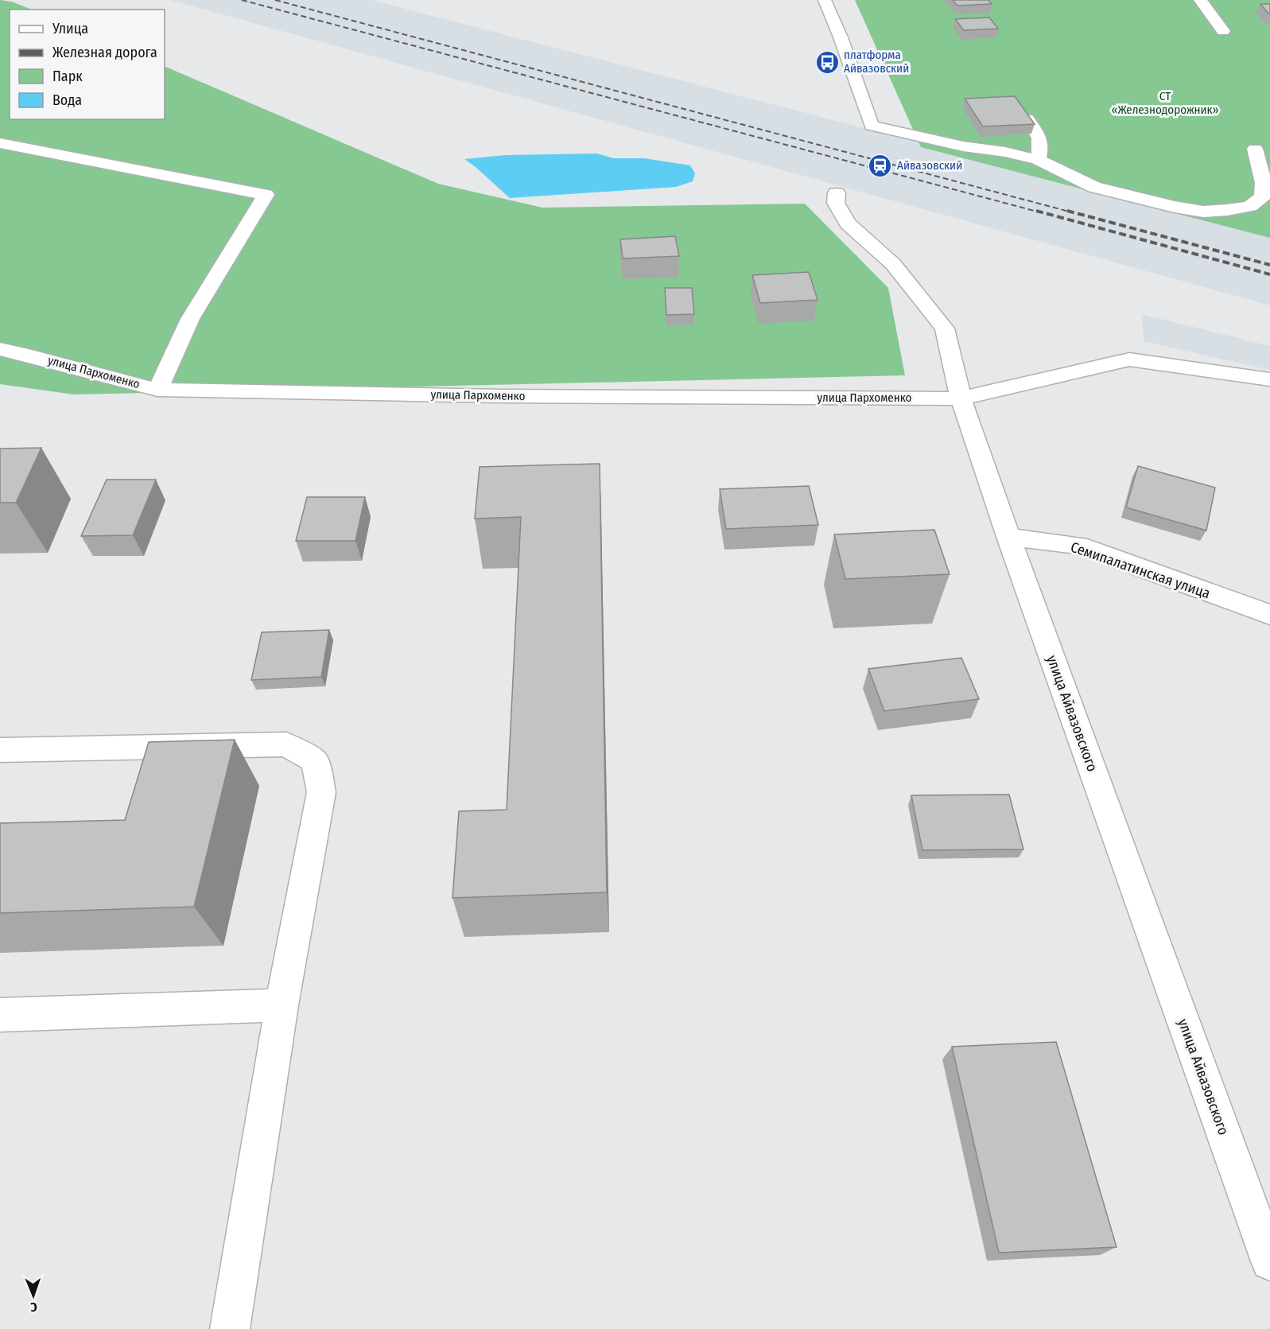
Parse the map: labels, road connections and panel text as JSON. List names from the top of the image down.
{
  "streets": {
    "street": ["улица Пархоменко", "Семипалатинская улица", "улица Айвазовского"]
  },
  "crossings": [
    ["улица Пархоменко", "улица Айвазовского"],
    ["Семипалатинская улица", "улица Айвазовского"]
  ],
  "parks": ["СТ «Железнодорожник»"],
  "places": {
    "bus stop": ["платформа Айвазовский"],
    "station": ["Айвазовский"]
  },
  "legend": [
    "Улица",
    "Железная дорога",
    "Парк",
    "Вода"
  ],
  "north": "bottom"
}
